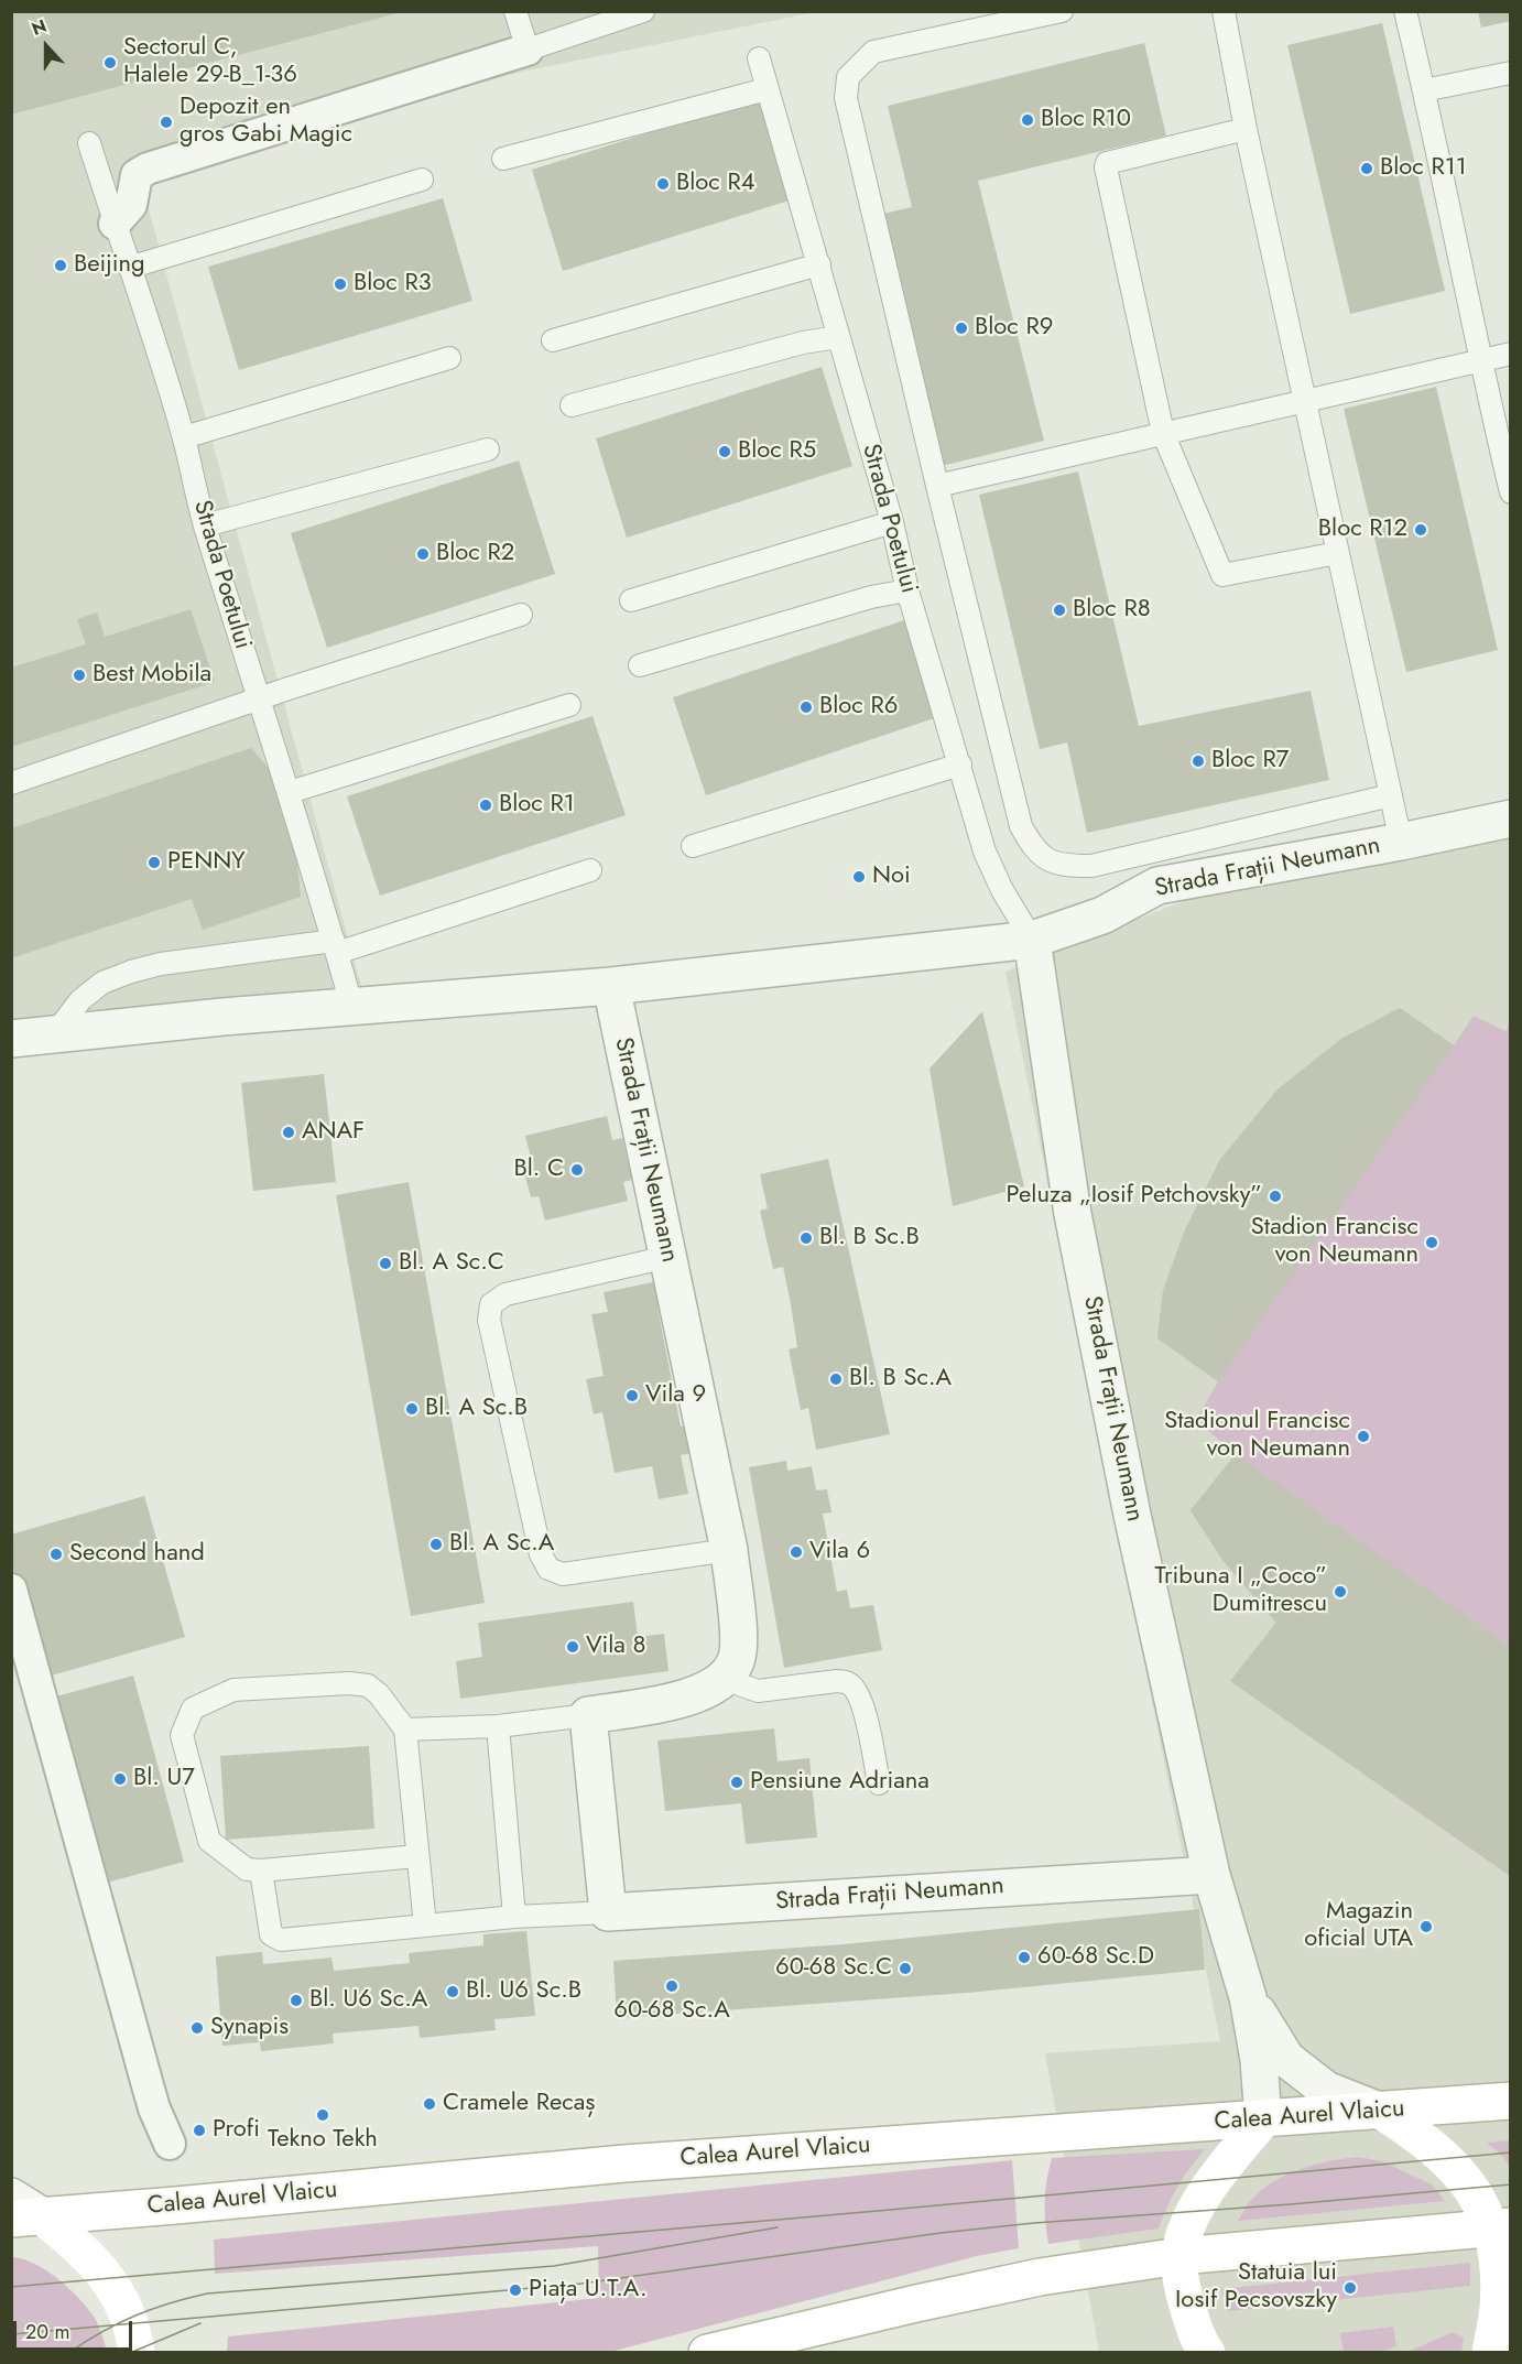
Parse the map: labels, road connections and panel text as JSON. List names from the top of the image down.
{
  "streets": {
    "main road": ["Calea Aurel Vlaicu"],
    "street": ["Strada Frații Neumann"],
    "lane": ["Strada Poetului"]
  },
  "crossings": [
    ["Strada Poetului", "Strada Frații Neumann"],
    ["Strada Frații Neumann", "Calea Aurel Vlaicu"]
  ],
  "places": [
    "Sectorul C, Halele 29-B_1-36",
    "Bloc R10",
    "Depozit en gros Gabi Magic",
    "Bloc R11",
    "Bloc R4",
    "Beijing",
    "Bloc R3",
    "Bloc R9",
    "Bloc R5",
    "Bloc R12",
    "Bloc R2",
    "Bloc R8",
    "Best Mobila",
    "Bloc R6",
    "Bloc R7",
    "Bloc R1",
    "PENNY",
    "Noi",
    "ANAF",
    "Bl. C",
    "Peluza „Iosif Petchovsky”",
    "Bl. B Sc.B",
    "Stadion Francisc von Neumann",
    "Bl. A Sc.C",
    "Bl. B Sc.A",
    "Vila 9",
    "Bl. A Sc.B",
    "Stadionul Francisc von Neumann",
    "Bl. A Sc.A",
    "Vila 6",
    "Second hand",
    "Tribuna I „Coco” Dumitrescu",
    "Vila 8",
    "Bl. U7",
    "Pensiune Adriana",
    "Magazin oficial UTA",
    "60-68 Sc.D",
    "60-68 Sc.C",
    "60-68 Sc.A",
    "Bl. U6 Sc.B",
    "Bl. U6 Sc.A",
    "Synapis",
    "Cramele Recaș",
    "Tekno Tekh",
    "Profi",
    "Statuia lui Iosif Pecsovszky",
    "Piața U.T.A."
  ],
  "scale_bar": "20 m",
  "north": "top"
}
